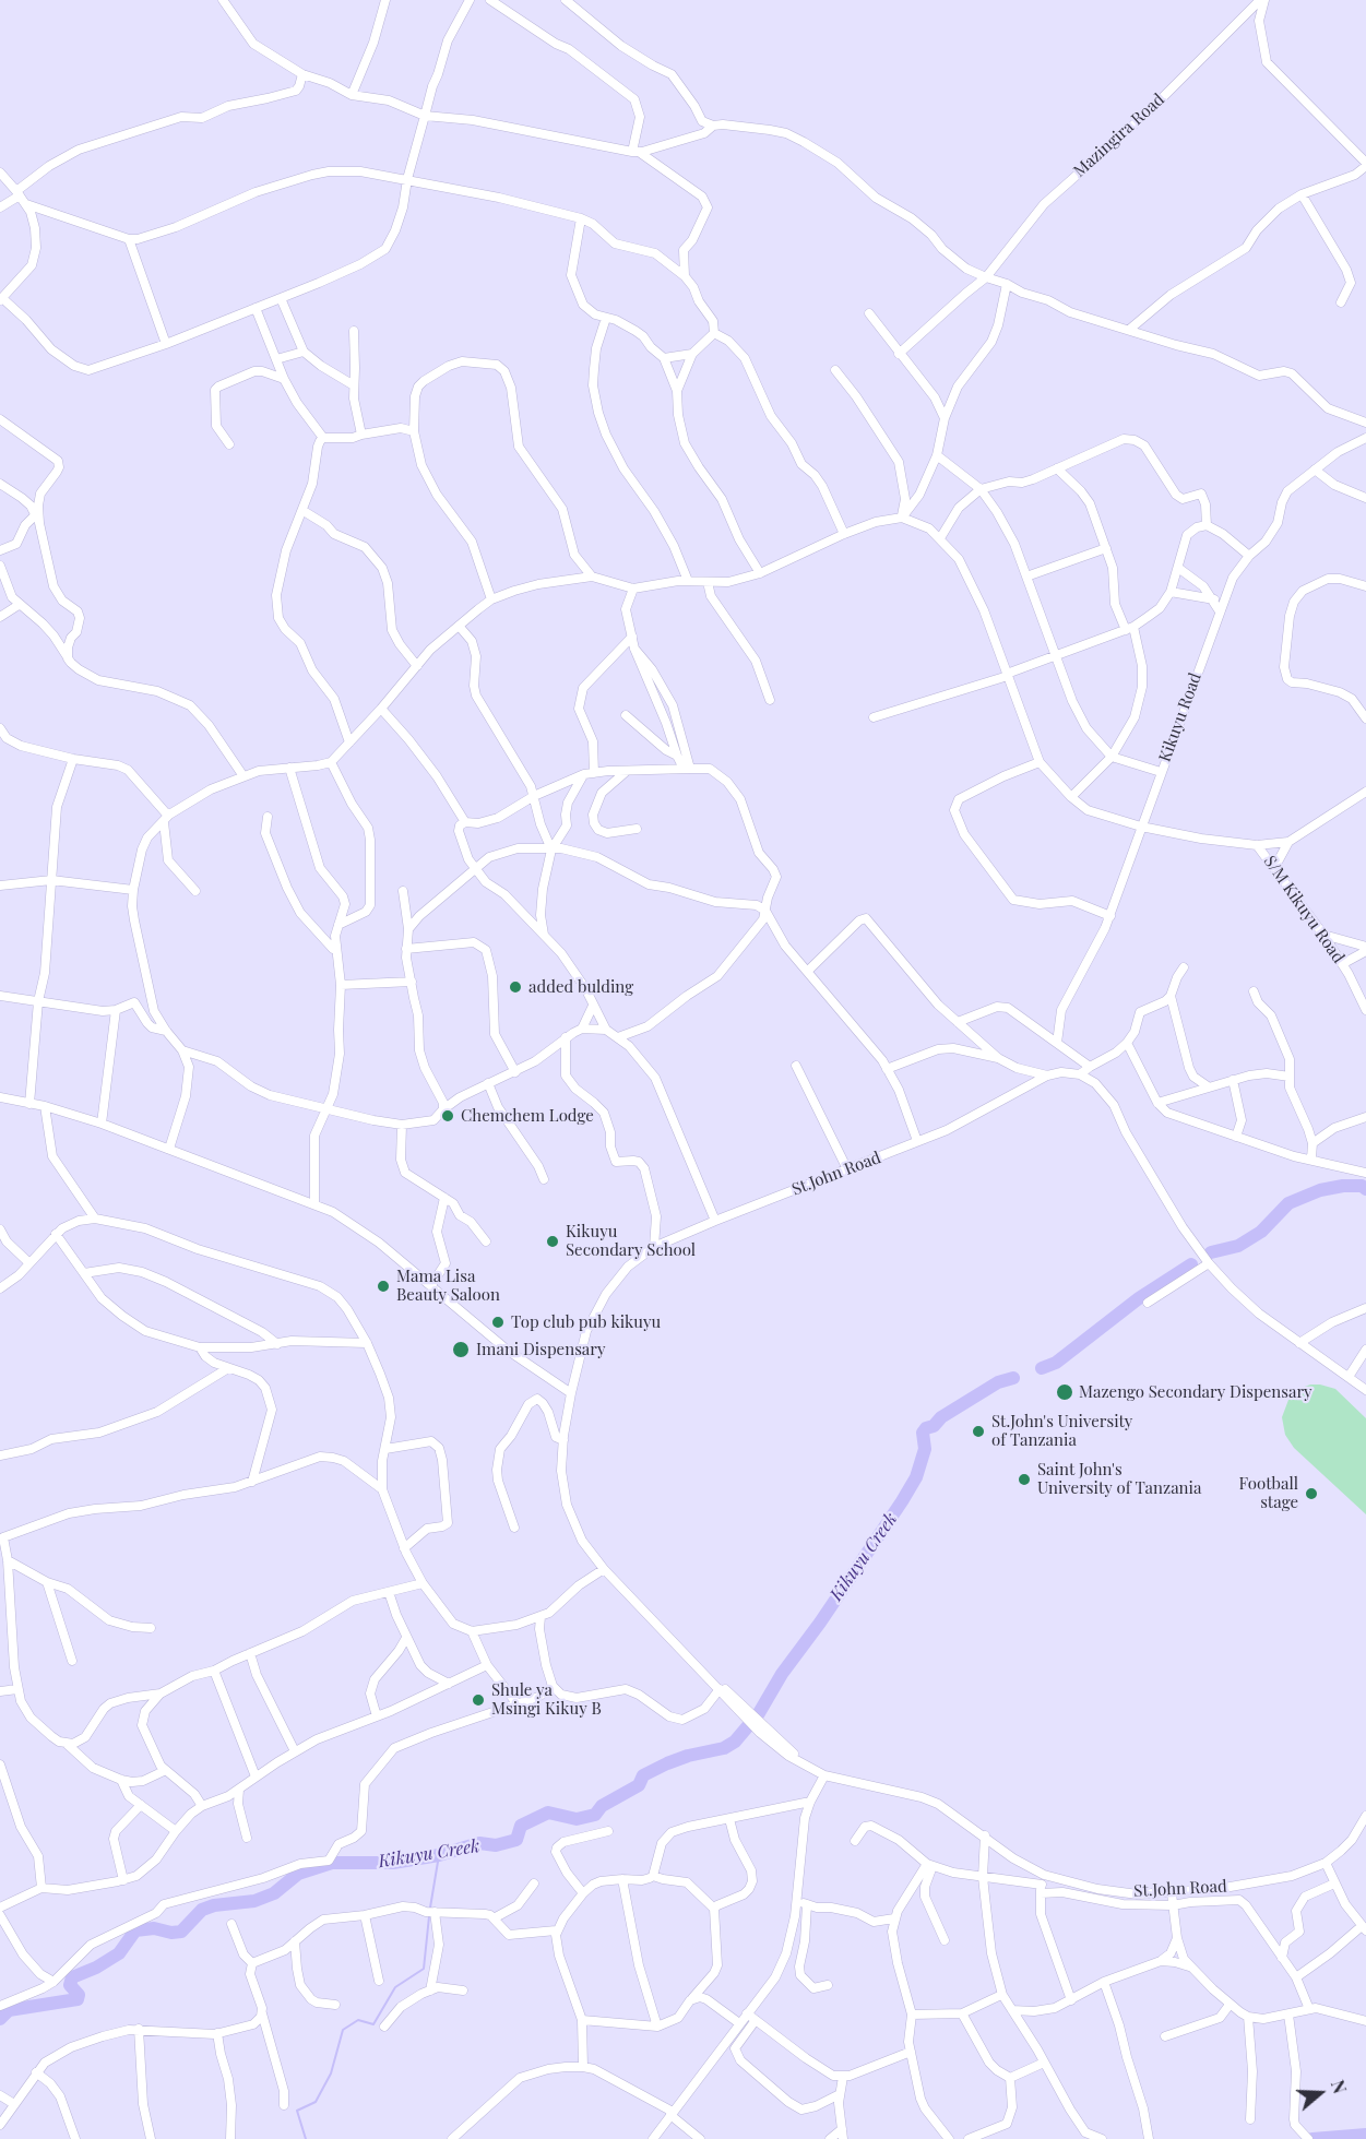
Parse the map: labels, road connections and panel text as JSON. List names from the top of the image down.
{
  "streets": {
    "street": [
      "Mazingira Road",
      "Kikuyu Road",
      "S/M Kikuyu Road",
      "St.John Road"
    ]
  },
  "water": ["Kikuyu Creek"],
  "places": [
    "added bulding",
    "Chemchem Lodge",
    "Kikuyu Secondary School",
    "Mama Lisa Beauty Saloon",
    "Top club pub kikuyu",
    "Imani Dispensary",
    "Mazengo Secondary Dispensary",
    "St.John's University of Tanzania",
    "Saint John's University of Tanzania",
    "Football stage",
    "Shule ya Msingi Kikuy B"
  ],
  "north": "right"
}
